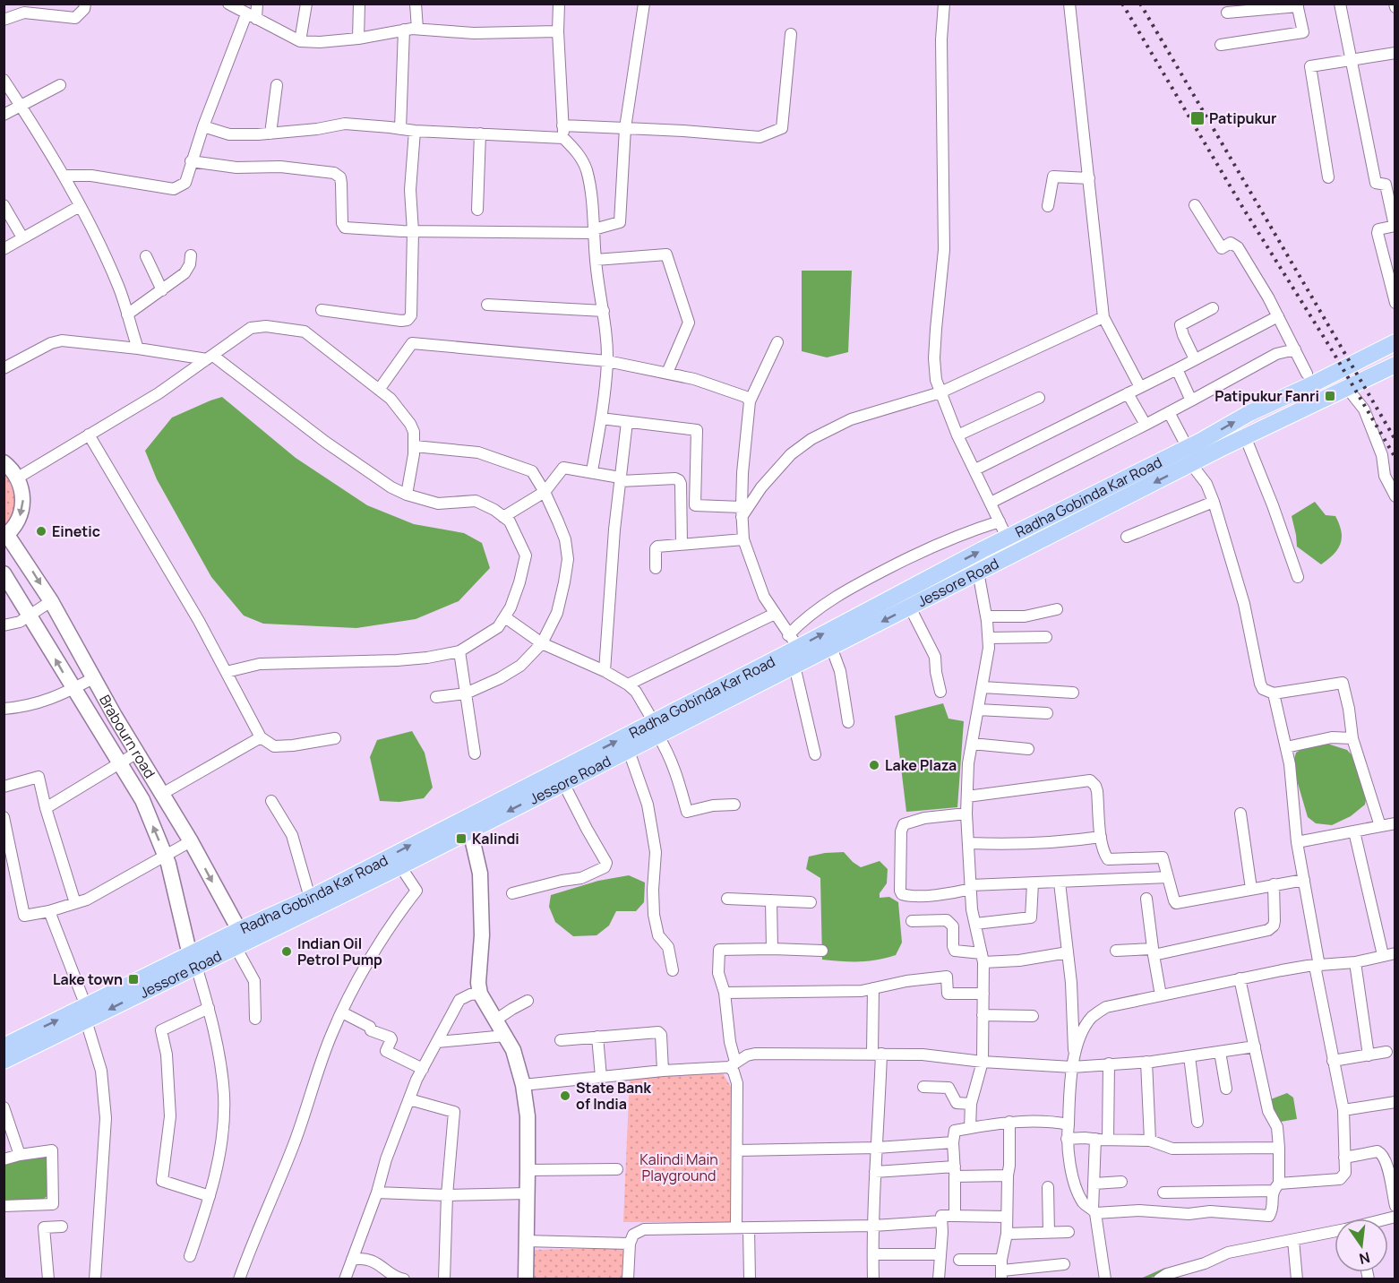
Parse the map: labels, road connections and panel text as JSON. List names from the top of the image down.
{
  "streets": {
    "main road": ["Radha Gobinda Kar Road", "Jessore Road"],
    "street": ["Brabourn road"]
  },
  "crossings": [
    ["Radha Gobinda Kar Road", "Jessore Road"],
    ["Radha Gobinda Kar Road", "Brabourn road"],
    ["Jessore Road", "Brabourn road"]
  ],
  "one_way": ["Radha Gobinda Kar Road"],
  "parks": ["Kalindi Main Playground"],
  "places": {
    "transit": [
      "Patipukur",
      "Patipukur Fanri",
      "Kalindi",
      "Lake town"
    ],
    "other": [
      "Einetic",
      "Lake Plaza",
      "Indian Oil Petrol Pump",
      "State Bank of India"
    ]
  },
  "north": "bottom"
}
